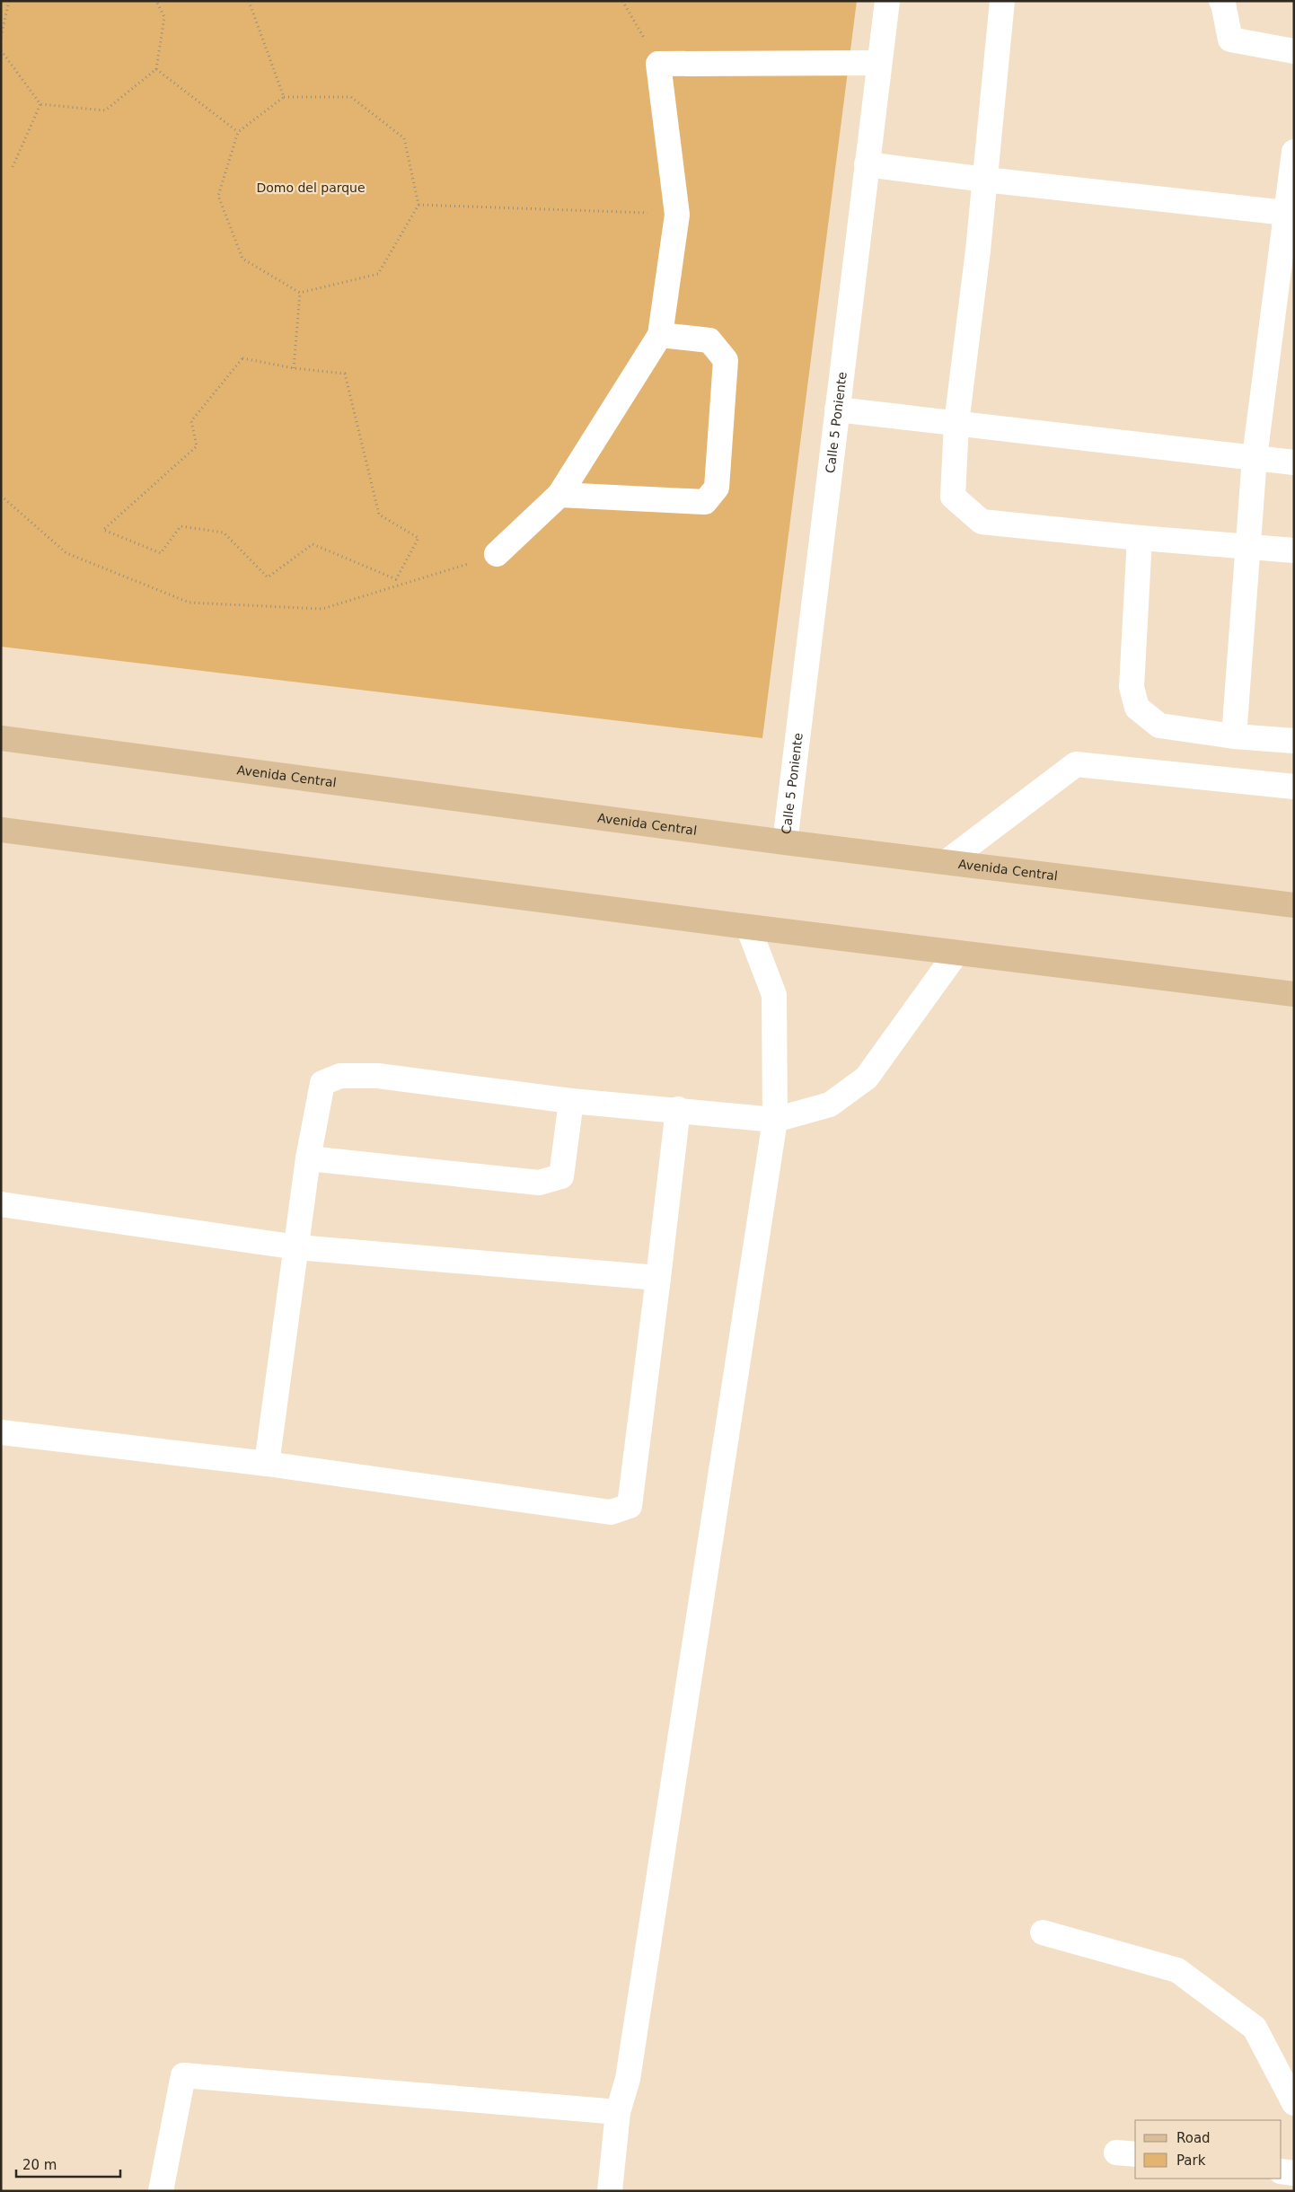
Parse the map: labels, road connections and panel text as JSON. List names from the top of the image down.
{
  "streets": {
    "main road": ["Avenida Central"],
    "street": ["Calle 5 Poniente"]
  },
  "crossings": [
    ["Calle 5 Poniente", "Avenida Central"]
  ],
  "parks": ["Domo del parque"],
  "legend": ["Road", "Park"],
  "scale_bar": "20 m"
}
